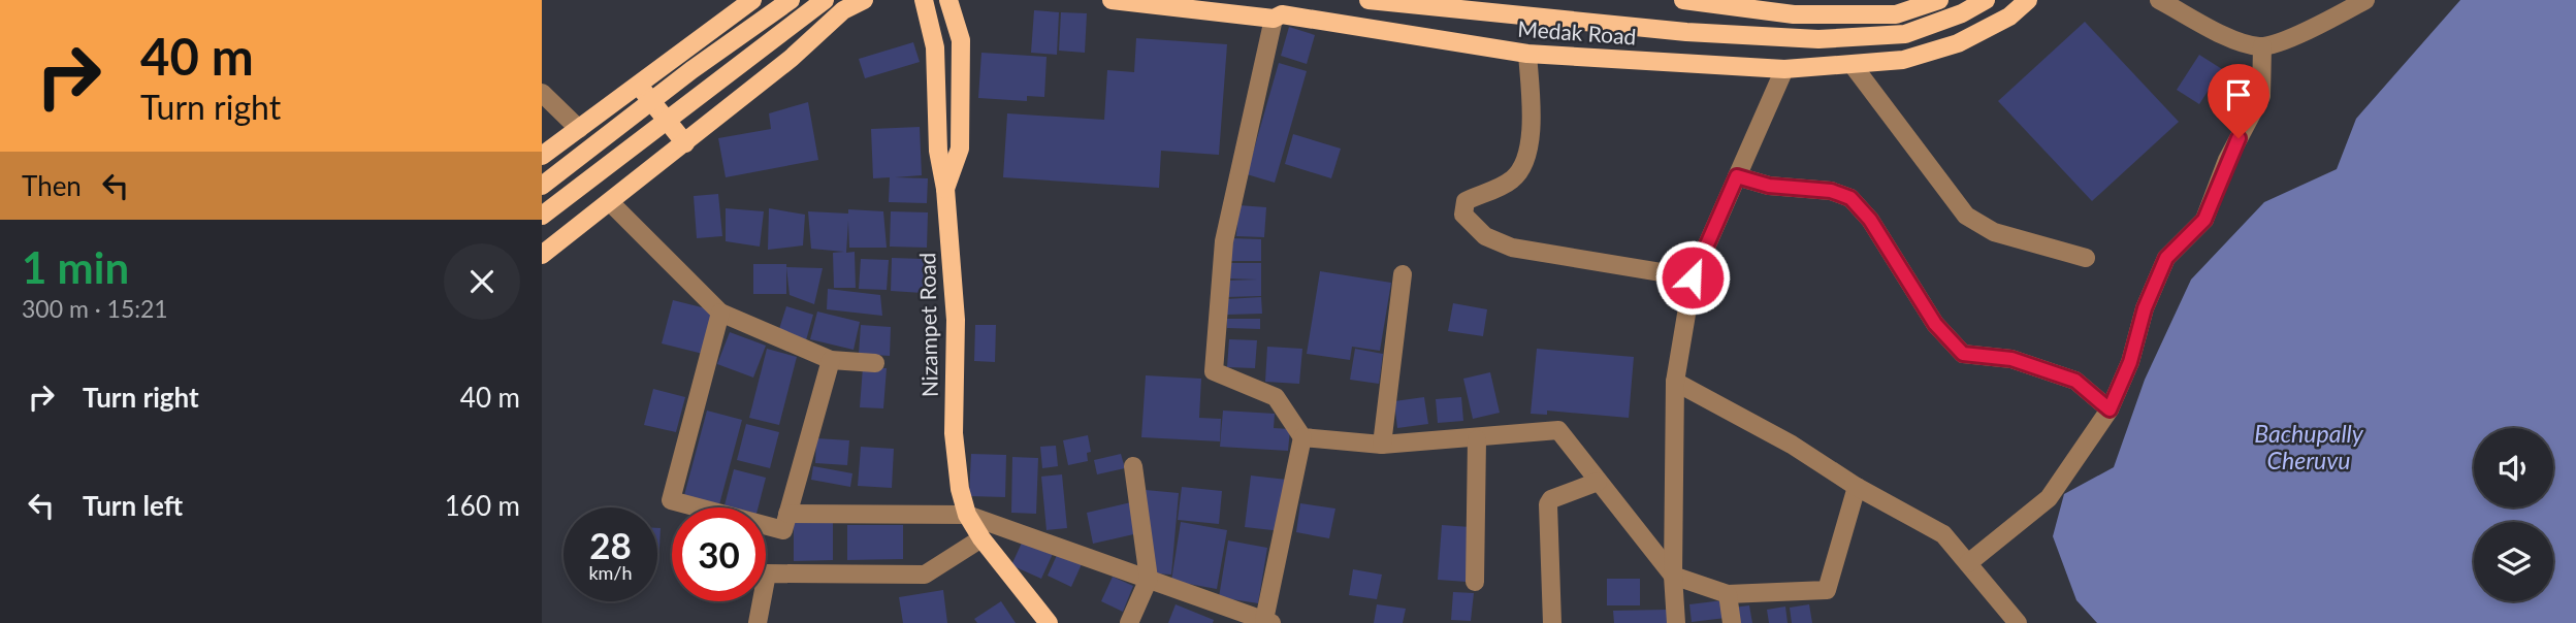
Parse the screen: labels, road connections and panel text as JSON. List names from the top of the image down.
{
  "streets": {
    "main road": ["Medak Road", "Nizampet Road"]
  },
  "water": ["Bachupally Cheruvu"],
  "page": {
    "turn": ["40 m", "Turn right"],
    "then": "Then",
    "heading": ["1 min", "300 m · 15:21"],
    "list": [
      {
        "name": "Turn right",
        "value": "40 m"
      },
      {
        "name": "Turn left",
        "value": "160 m"
      }
    ],
    "speed": "28 km/h",
    "limit": "30"
  }
}
